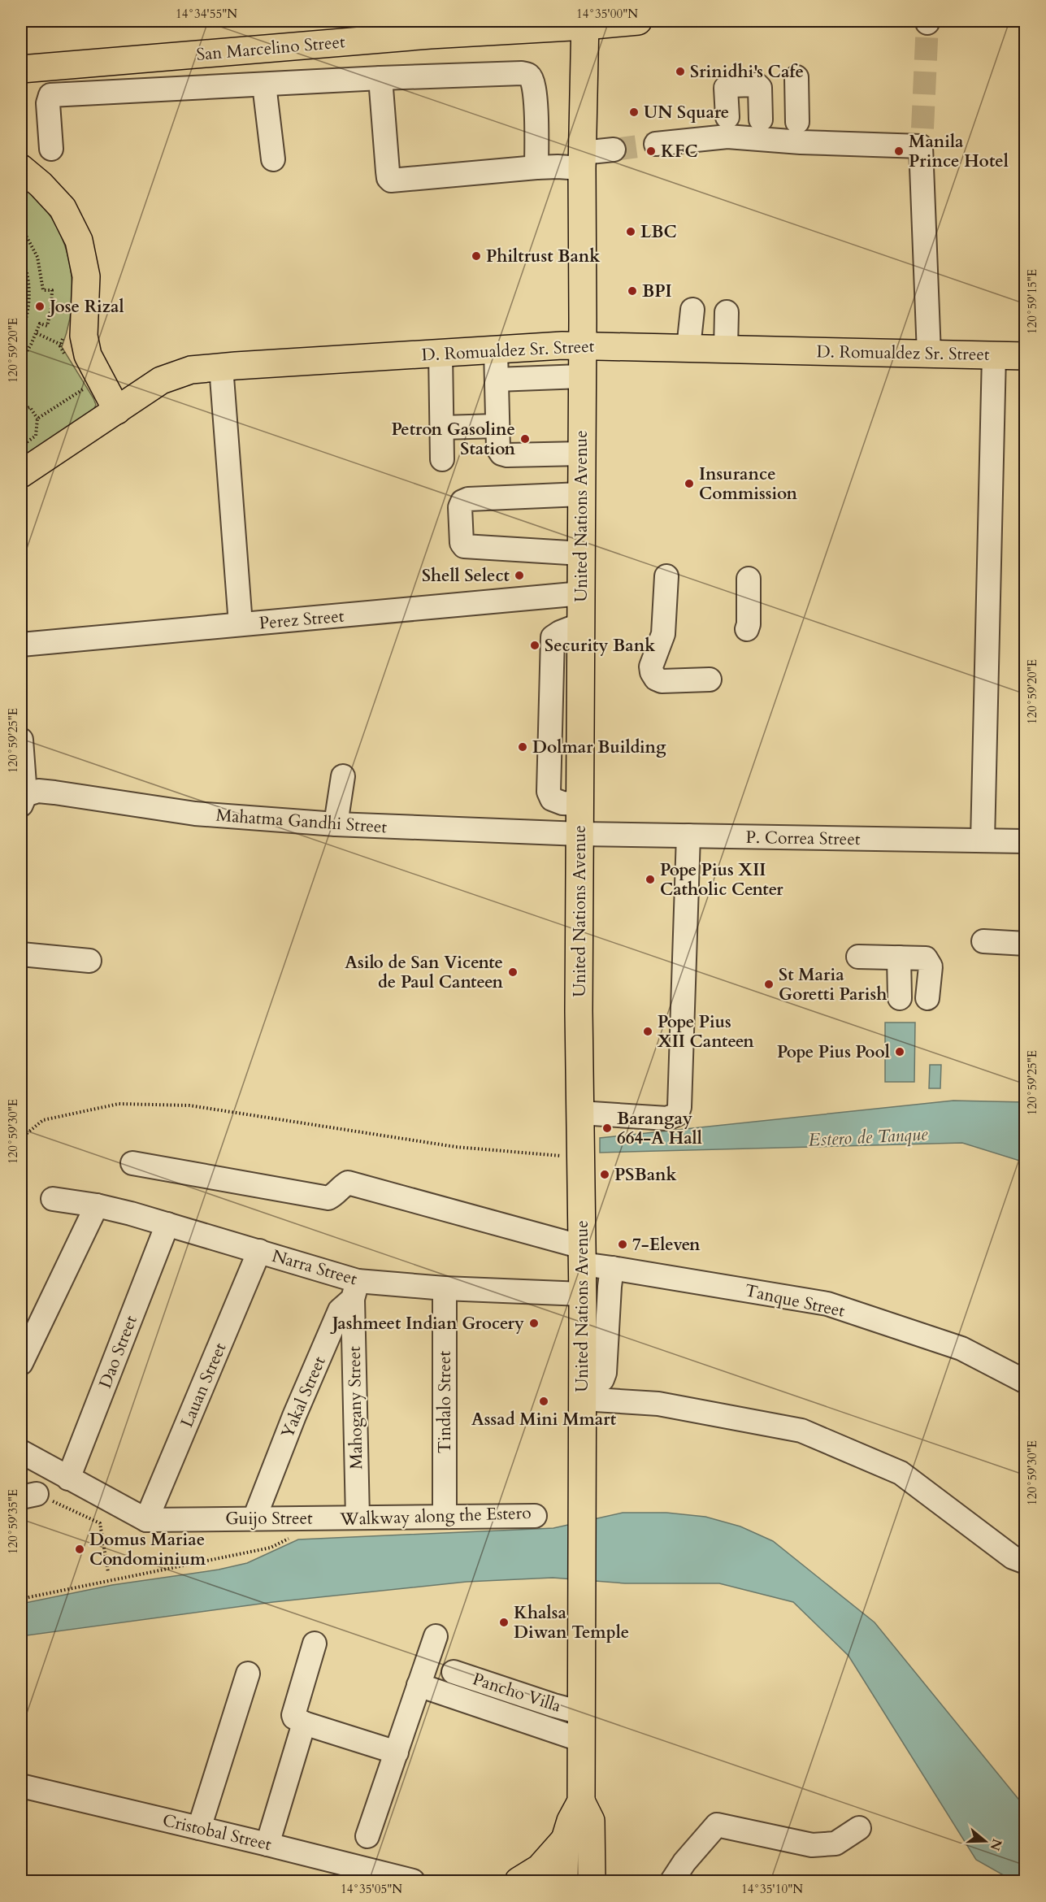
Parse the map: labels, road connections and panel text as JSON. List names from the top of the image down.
{
  "streets": {
    "main road": ["San Marcelino Street", "D. Romualdez Sr. Street", "United Nations Avenue"],
    "street": [
      "Perez Street",
      "Mahatma Gandhi Street",
      "P. Correa Street",
      "Narra Street",
      "Tanque Street",
      "Dao Street",
      "Lauan Street",
      "Yakal Street",
      "Tindalo Street",
      "Mahogany Street",
      "Guijo Street",
      "Pancho Villa",
      "Cristobal Street"
    ]
  },
  "crossings": [
    ["San Marcelino Street", "United Nations Avenue"],
    ["D. Romualdez Sr. Street", "United Nations Avenue"],
    ["United Nations Avenue", "Perez Street"],
    ["United Nations Avenue", "Mahatma Gandhi Street"],
    ["United Nations Avenue", "P. Correa Street"],
    ["United Nations Avenue", "Narra Street"],
    ["United Nations Avenue", "Tanque Street"],
    ["United Nations Avenue", "Pancho Villa"],
    ["Mahatma Gandhi Street", "P. Correa Street"],
    ["Narra Street", "Dao Street"],
    ["Narra Street", "Lauan Street"],
    ["Narra Street", "Yakal Street"],
    ["Narra Street", "Tindalo Street"],
    ["Narra Street", "Mahogany Street"],
    ["Dao Street", "Guijo Street"],
    ["Lauan Street", "Guijo Street"],
    ["Yakal Street", "Mahogany Street"],
    ["Yakal Street", "Guijo Street"],
    ["Tindalo Street", "Guijo Street"],
    ["Mahogany Street", "Guijo Street"]
  ],
  "water": ["Estero de Tanque"],
  "places": [
    "Srinidhi's Cafe",
    "UN Square",
    "KFC",
    "Manila Prince Hotel",
    "LBC",
    "Philtrust Bank",
    "BPI",
    "Jose Rizal",
    "Petron Gasoline Station",
    "Insurance Commission",
    "Shell Select",
    "Security Bank",
    "Dolmar Building",
    "Pope Pius XII Catholic Center",
    "Asilo de San Vicente de Paul Canteen",
    "St Maria Goretti Parish",
    "Pope Pius XII Canteen",
    "Pope Pius Pool",
    "Barangay 664-A Hall",
    "PSBank",
    "7-Eleven",
    "Jashmeet Indian Grocery",
    "Assad Mini Mmart",
    "Domus Mariae Condominium",
    "Khalsa Diwan Temple"
  ],
  "north": "right",
  "coordinates": [
    "14°34'55\"N",
    "14°35'00\"N",
    "120°59'15\"E",
    "120°59'20\"E",
    "120°59'25\"E",
    "120°59'30\"E",
    "120°59'35\"E",
    "14°35'05\"N",
    "14°35'10\"N"
  ]
}
